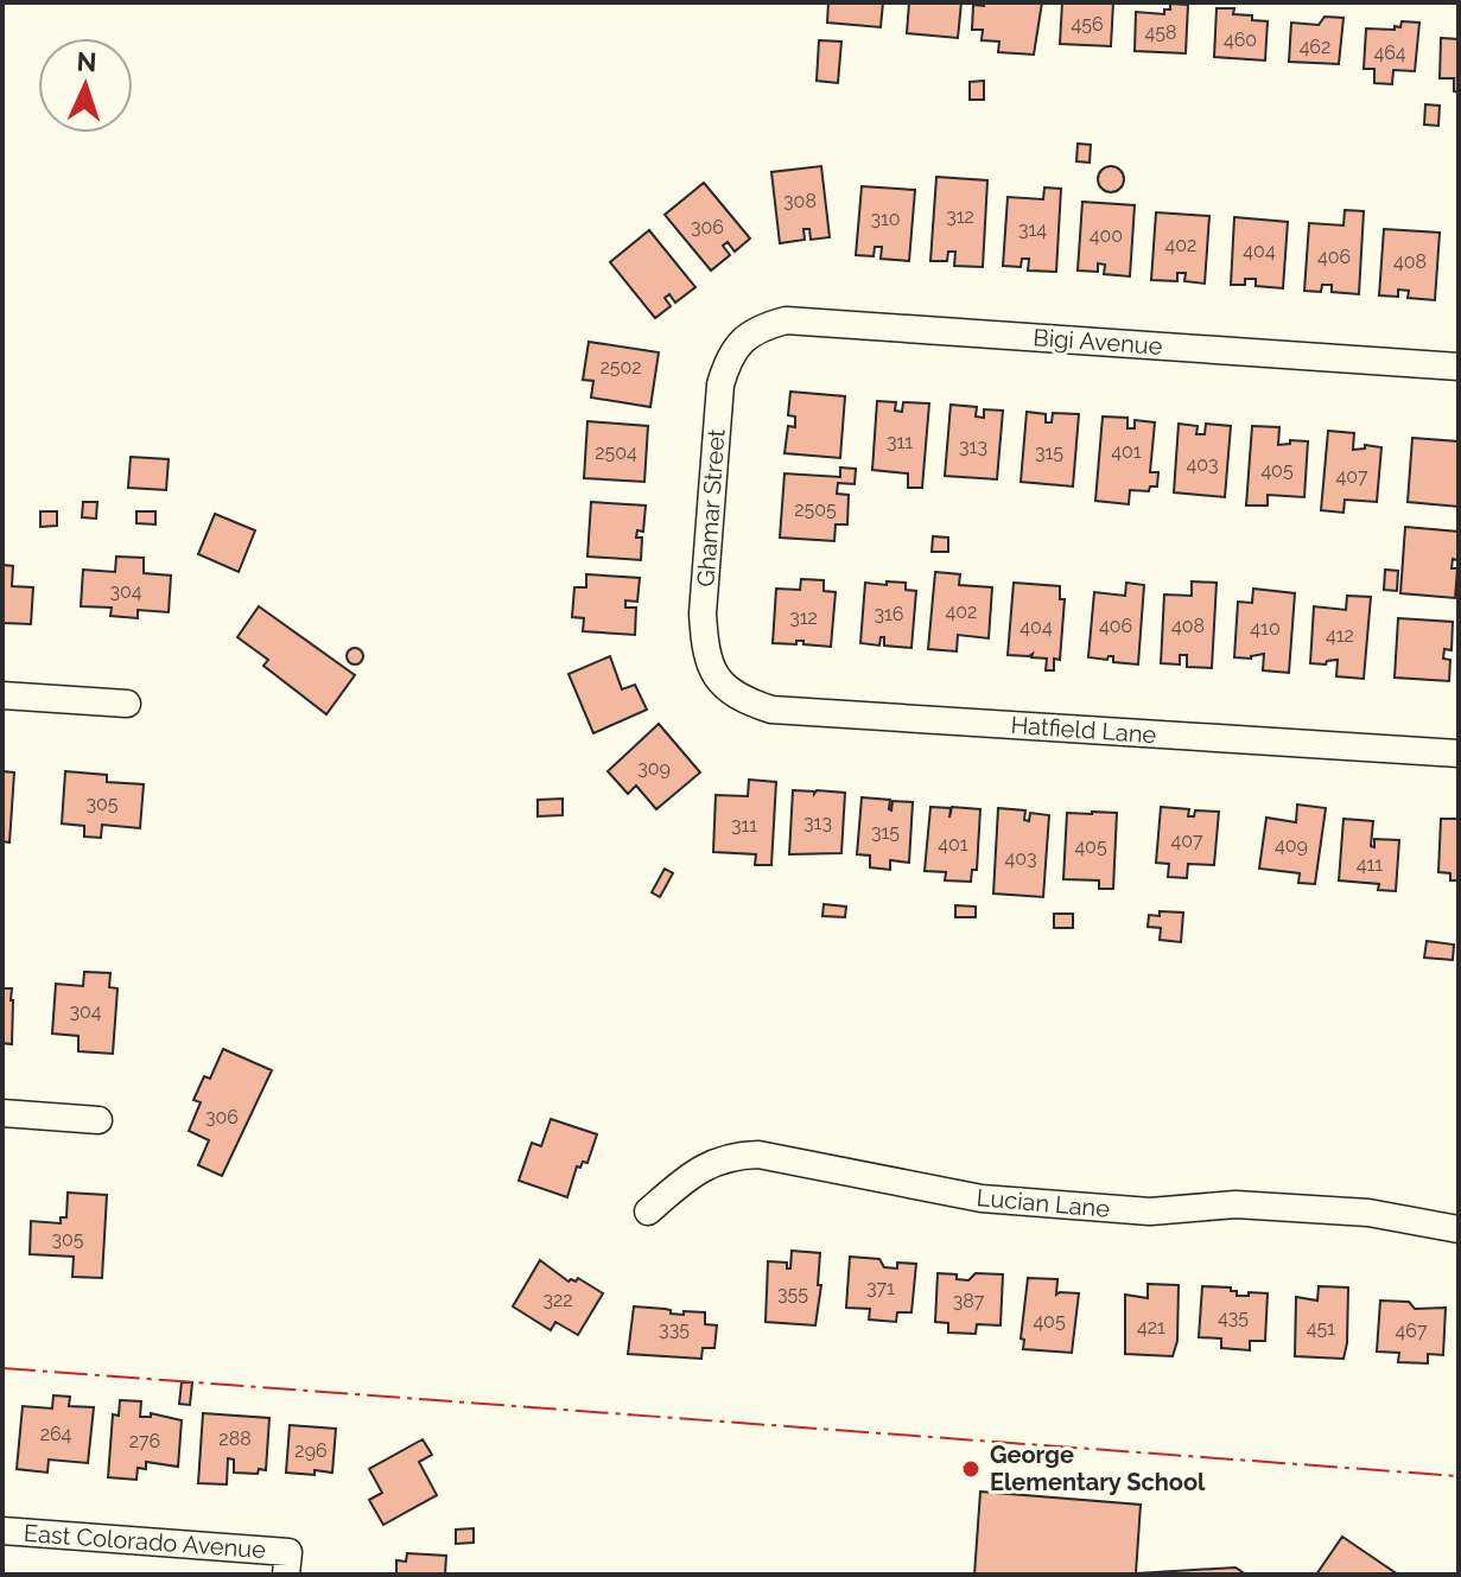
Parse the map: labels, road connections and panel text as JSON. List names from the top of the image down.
{
  "streets": {
    "street": [
      "Bigi Avenue",
      "Ghamar Street",
      "Hatfield Lane",
      "Lucian Lane",
      "East Colorado Avenue"
    ]
  },
  "crossings": [
    ["Bigi Avenue", "Ghamar Street"],
    ["Ghamar Street", "Hatfield Lane"]
  ],
  "places": ["George Elementary School"],
  "house_numbers": [
    "456",
    "458",
    "460",
    "462",
    "464",
    "308",
    "312",
    "310",
    "306",
    "314",
    "400",
    "402",
    "404",
    "406",
    "408",
    "2502",
    "311",
    "313",
    "401",
    "2504",
    "315",
    "403",
    "405",
    "407",
    "2505",
    "304",
    "402",
    "316",
    "312",
    "406",
    "408",
    "404",
    "410",
    "412",
    "309",
    "305",
    "313",
    "311",
    "315",
    "407",
    "401",
    "409",
    "405",
    "403",
    "411",
    "304",
    "306",
    "305",
    "371",
    "355",
    "322",
    "387",
    "435",
    "405",
    "421",
    "451",
    "335",
    "467",
    "264",
    "288",
    "276",
    "296"
  ],
  "north": "top"
}
